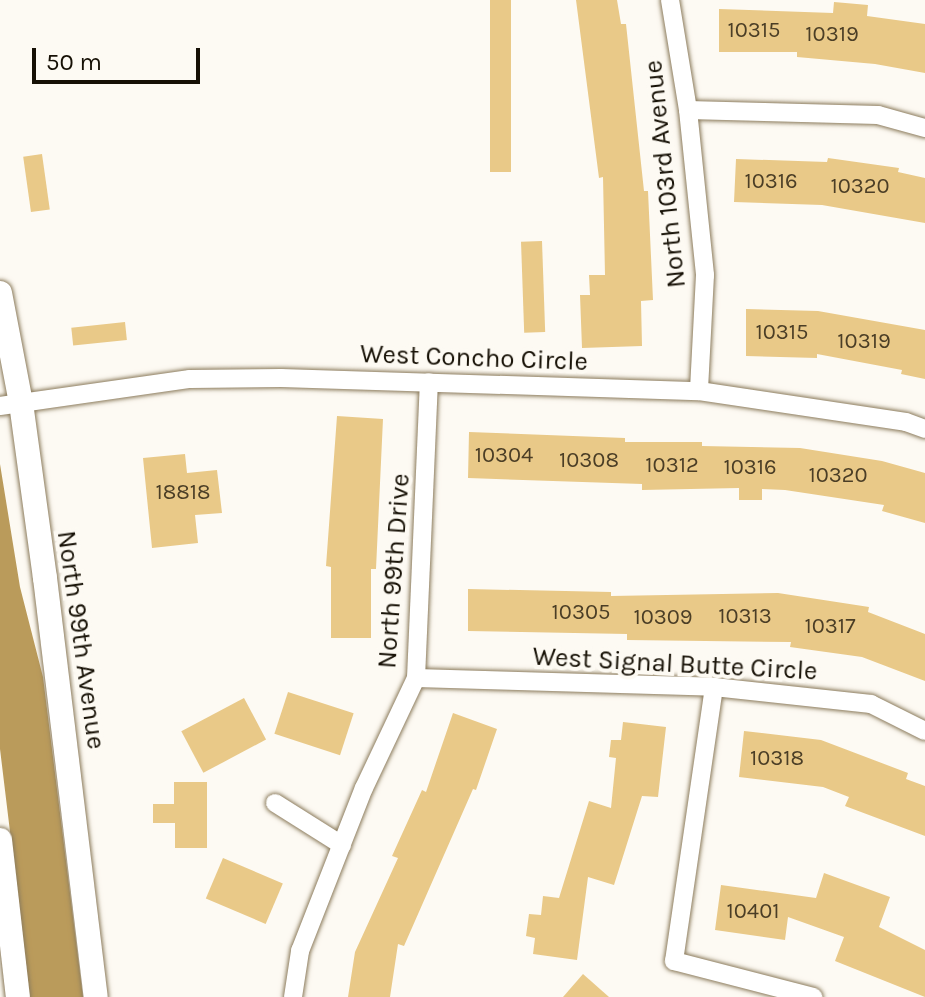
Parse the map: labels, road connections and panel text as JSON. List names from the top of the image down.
{
  "streets": {
    "main road": ["North 99th Avenue"],
    "street": [
      "North 103rd Avenue",
      "West Concho Circle",
      "North 99th Drive",
      "West Signal Butte Circle"
    ]
  },
  "crossings": [
    ["North 103rd Avenue", "West Concho Circle"],
    ["West Concho Circle", "North 99th Drive"],
    ["West Concho Circle", "North 99th Avenue"],
    ["North 99th Drive", "West Signal Butte Circle"]
  ],
  "house_numbers": [
    "10315",
    "10319",
    "10316",
    "10320",
    "10315",
    "10319",
    "10304",
    "10308",
    "10312",
    "10316",
    "10320",
    "18818",
    "10305",
    "10313",
    "10309",
    "10317",
    "10318",
    "10401"
  ],
  "scale_bar": "50 m"
}
